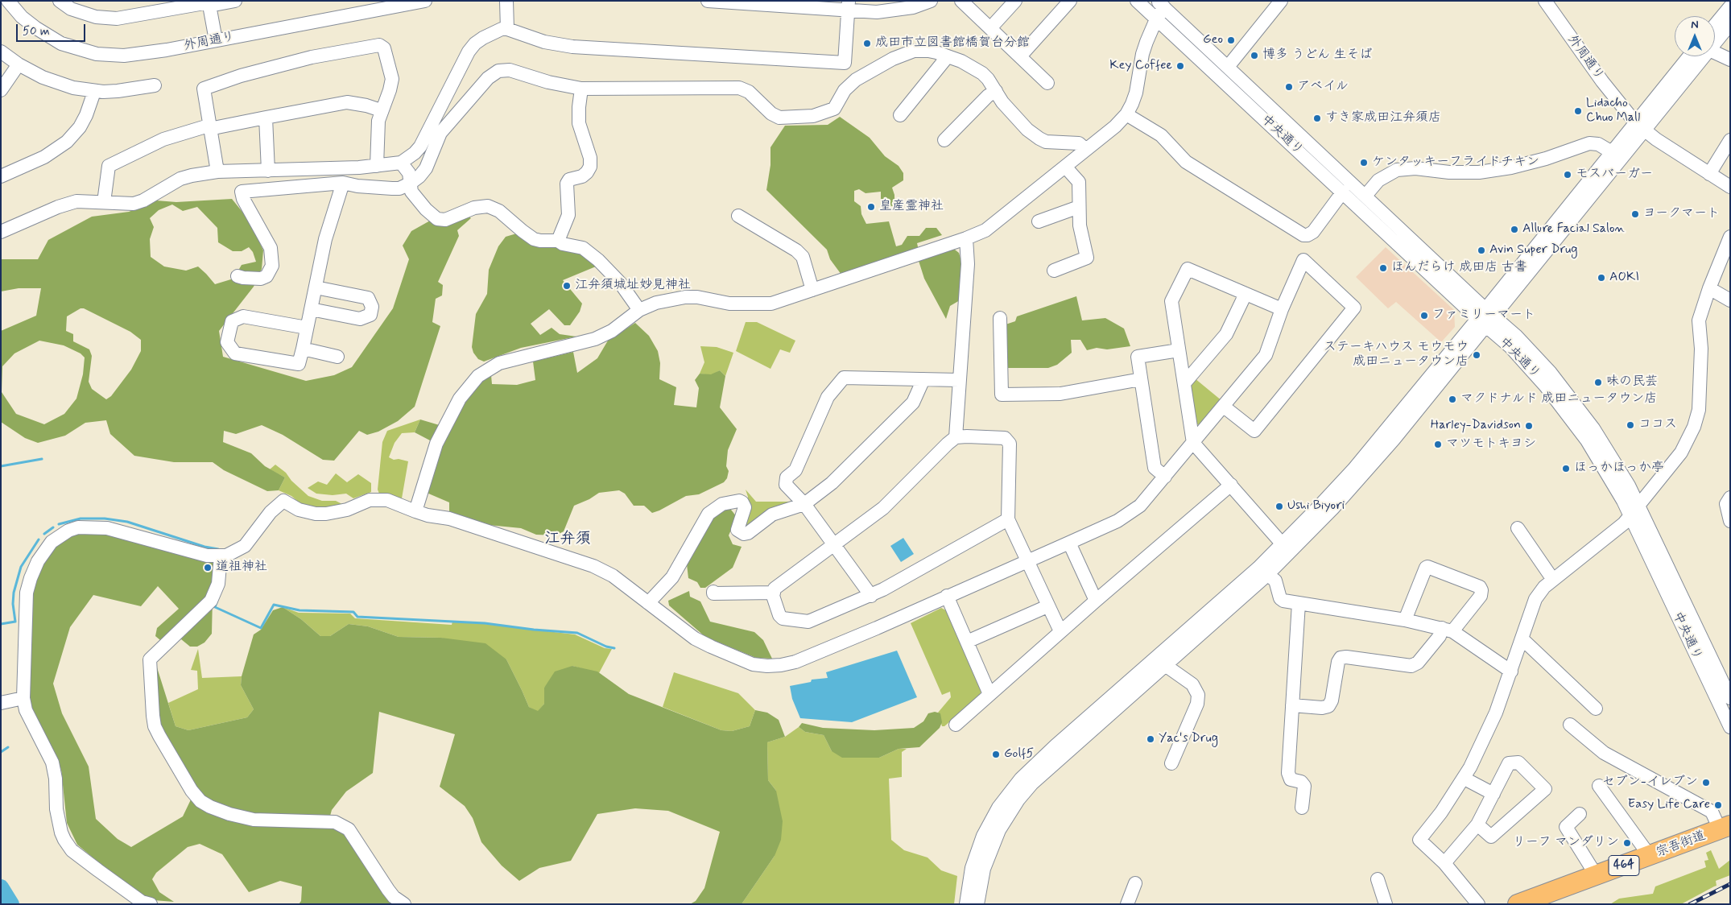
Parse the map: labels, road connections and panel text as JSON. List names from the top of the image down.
{
  "streets": {
    "highway": ["宗吾街道", "464"],
    "street": ["外周通り", "中央通り"]
  },
  "districts": ["江弁須"],
  "places": [
    "Geo",
    "成田市立図書館橋賀台分館",
    "博多 うどん 生そば",
    "Key Coffee",
    "アベイル",
    "Lidacho Chuo Mall",
    "すき家成田江弁須店",
    "ケンタッキーフライドチキン",
    "モスバーガー",
    "皇産霊神社",
    "ヨークマート",
    "Allure Facial Salon",
    "Avin Super Drug",
    "ほんだらけ 成田店 古書",
    "AOKI",
    "江弁須城址妙見神社",
    "ファミリーマート",
    "ステーキハウス モウモウ 成田ニュータウン店",
    "味の民芸",
    "マクドナルド 成田ニュータウン店",
    "ココス",
    "Harley-Davidson",
    "マツモトキヨシ",
    "ほっかほっか亭",
    "Ushi Biyori",
    "道祖神社",
    "Yac's Drug",
    "Golf5",
    "セブン-イレブン",
    "Easy Life Care",
    "リーフ マンダリン"
  ],
  "scale_bar": "50 m",
  "north": "top"
}
